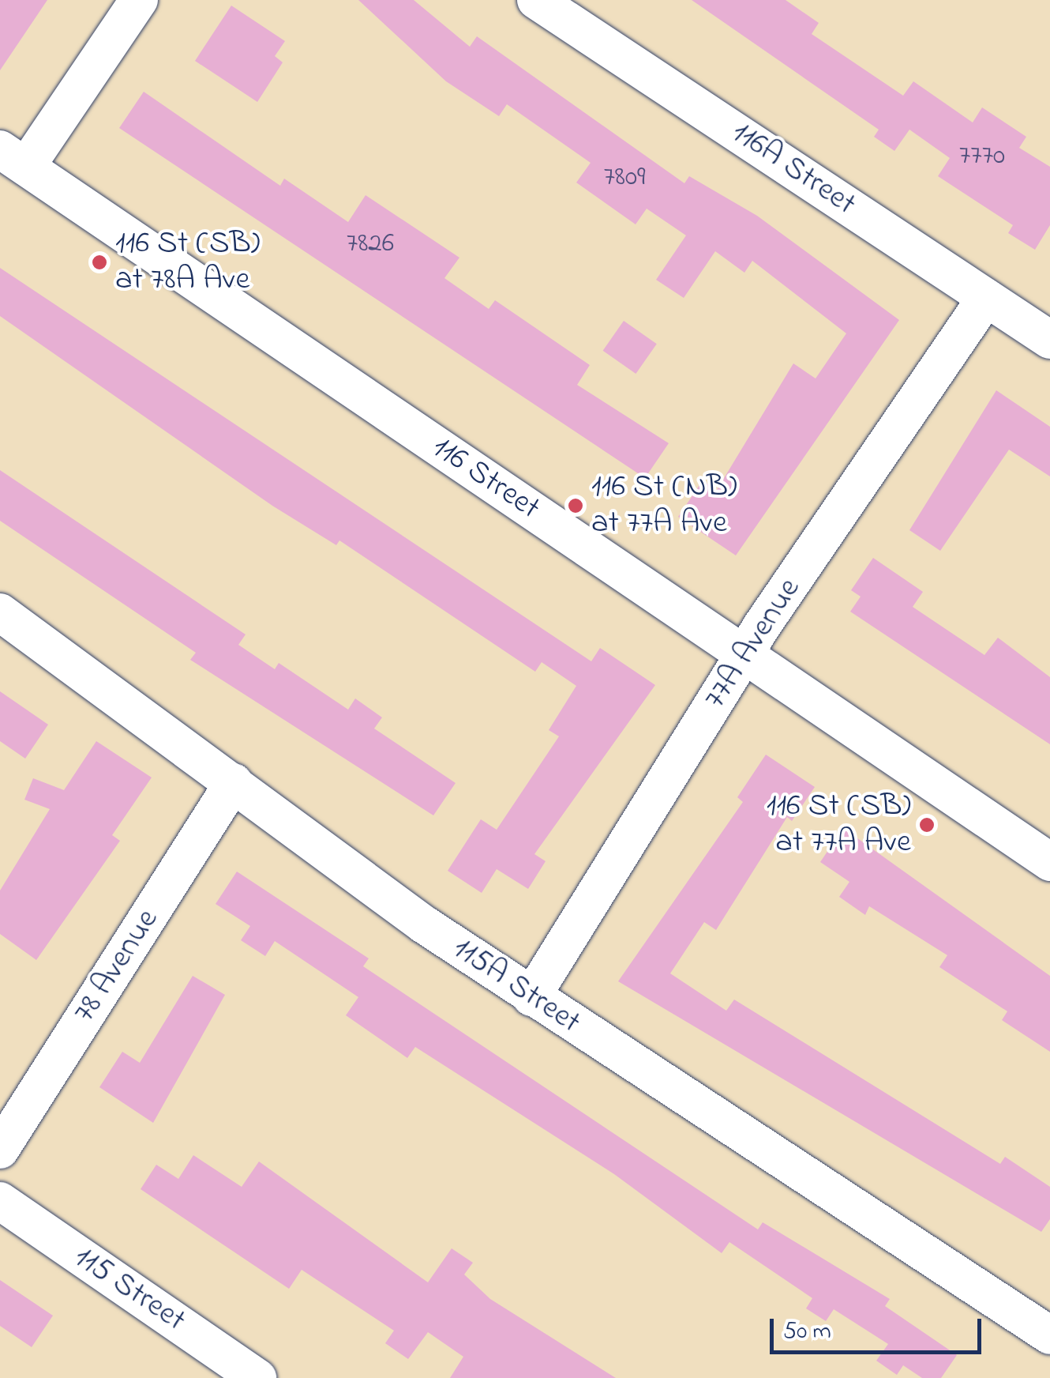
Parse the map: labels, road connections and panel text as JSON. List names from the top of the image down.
{
  "streets": {
    "street": [
      "116A Street",
      "116 Street",
      "77A Avenue",
      "78 Avenue",
      "115A Street",
      "115 Street"
    ]
  },
  "crossings": [
    ["116A Street", "77A Avenue"],
    ["116 Street", "77A Avenue"],
    ["77A Avenue", "115A Street"],
    ["78 Avenue", "115A Street"]
  ],
  "places": ["116 St (SB) at 78A Ave", "116 St (NB) at 77A Ave", "116 St (SB) at 77A Ave"],
  "house_numbers": ["7770", "7809", "7826"],
  "scale_bar": "50 m"
}
